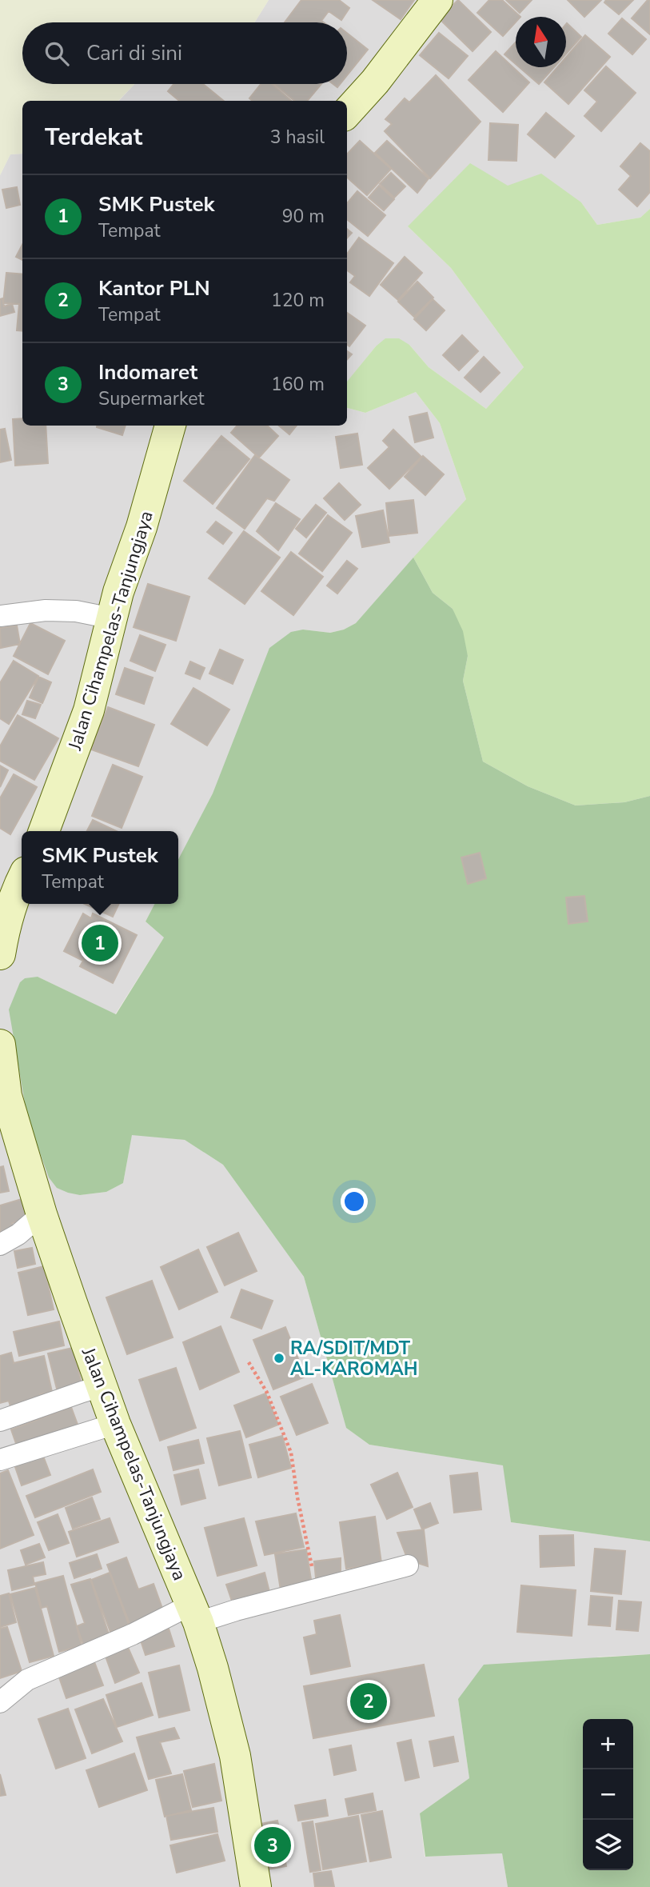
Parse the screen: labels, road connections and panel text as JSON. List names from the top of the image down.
{
  "streets": {
    "main road": ["Jalan Cihampelas-Tanjungjaya"]
  },
  "places": ["RA/SDIT/MDT AL-KAROMAH"],
  "north": "top",
  "page": {
    "search": "Cari di sini",
    "heading": ["Terdekat", "3 hasil"],
    "list": [
      {
        "mark": "1",
        "name": "SMK Pustek",
        "note": "Tempat",
        "value": "90 m"
      },
      {
        "mark": "2",
        "name": "Kantor PLN",
        "note": "Tempat",
        "value": "120 m"
      },
      {
        "mark": "3",
        "name": "Indomaret",
        "note": "Supermarket",
        "value": "160 m"
      }
    ],
    "popup": ["SMK Pustek", "Tempat"],
    "pins": ["1", "2", "3"],
    "map_buttons": ["+", "−"]
  }
}
